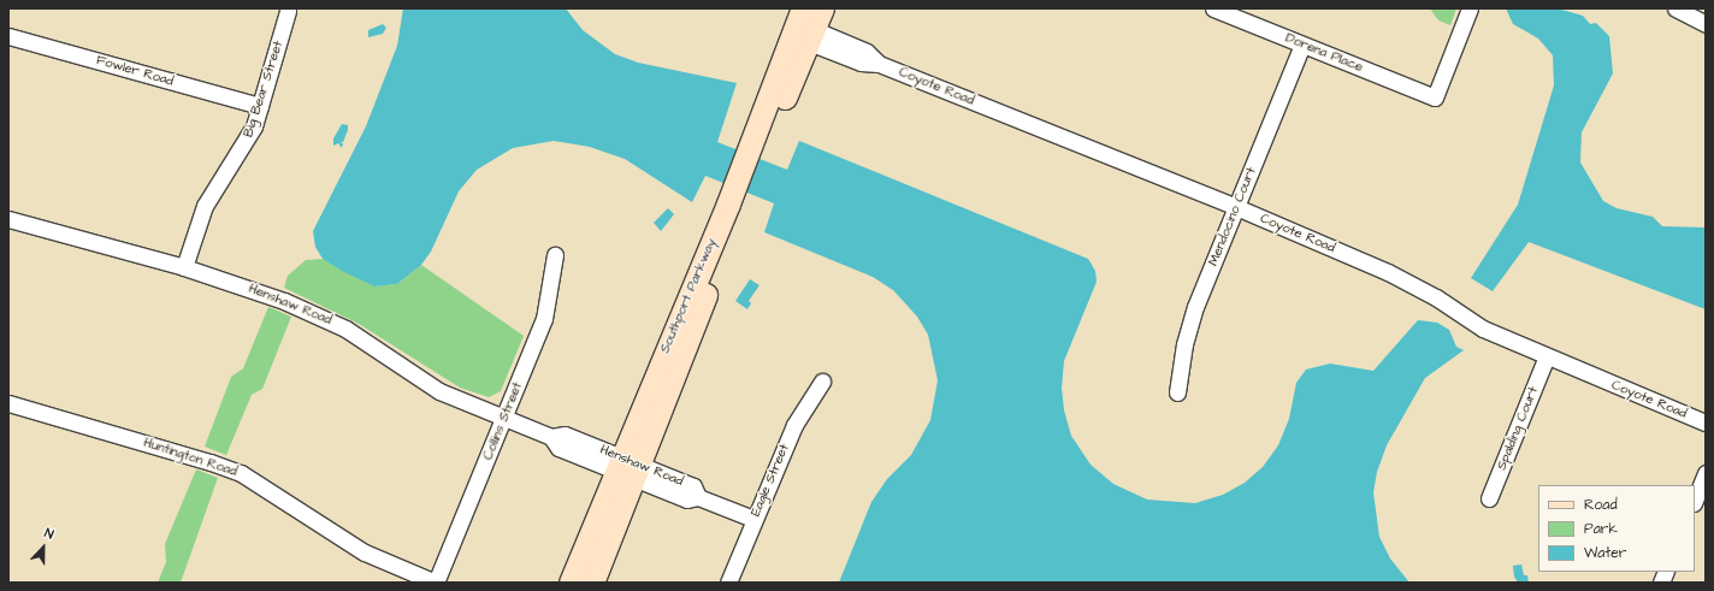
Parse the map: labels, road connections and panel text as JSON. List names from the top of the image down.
{
  "streets": {
    "street": [
      "Dorena Place",
      "Fowler Road",
      "Coyote Road",
      "Big Bear Street",
      "Mendocino Court",
      "Southport Parkway",
      "Henshaw Road",
      "Collins Street",
      "Spalding Court",
      "Huntington Road",
      "Eagle Street"
    ]
  },
  "crossings": [
    ["Dorena Place", "Mendocino Court"],
    ["Fowler Road", "Big Bear Street"],
    ["Coyote Road", "Mendocino Court"],
    ["Coyote Road", "Southport Parkway"],
    ["Coyote Road", "Spalding Court"],
    ["Big Bear Street", "Henshaw Road"],
    ["Southport Parkway", "Henshaw Road"],
    ["Henshaw Road", "Collins Street"],
    ["Henshaw Road", "Eagle Street"],
    ["Collins Street", "Huntington Road"]
  ],
  "legend": ["Road", "Park", "Water"],
  "north": "top"
}
